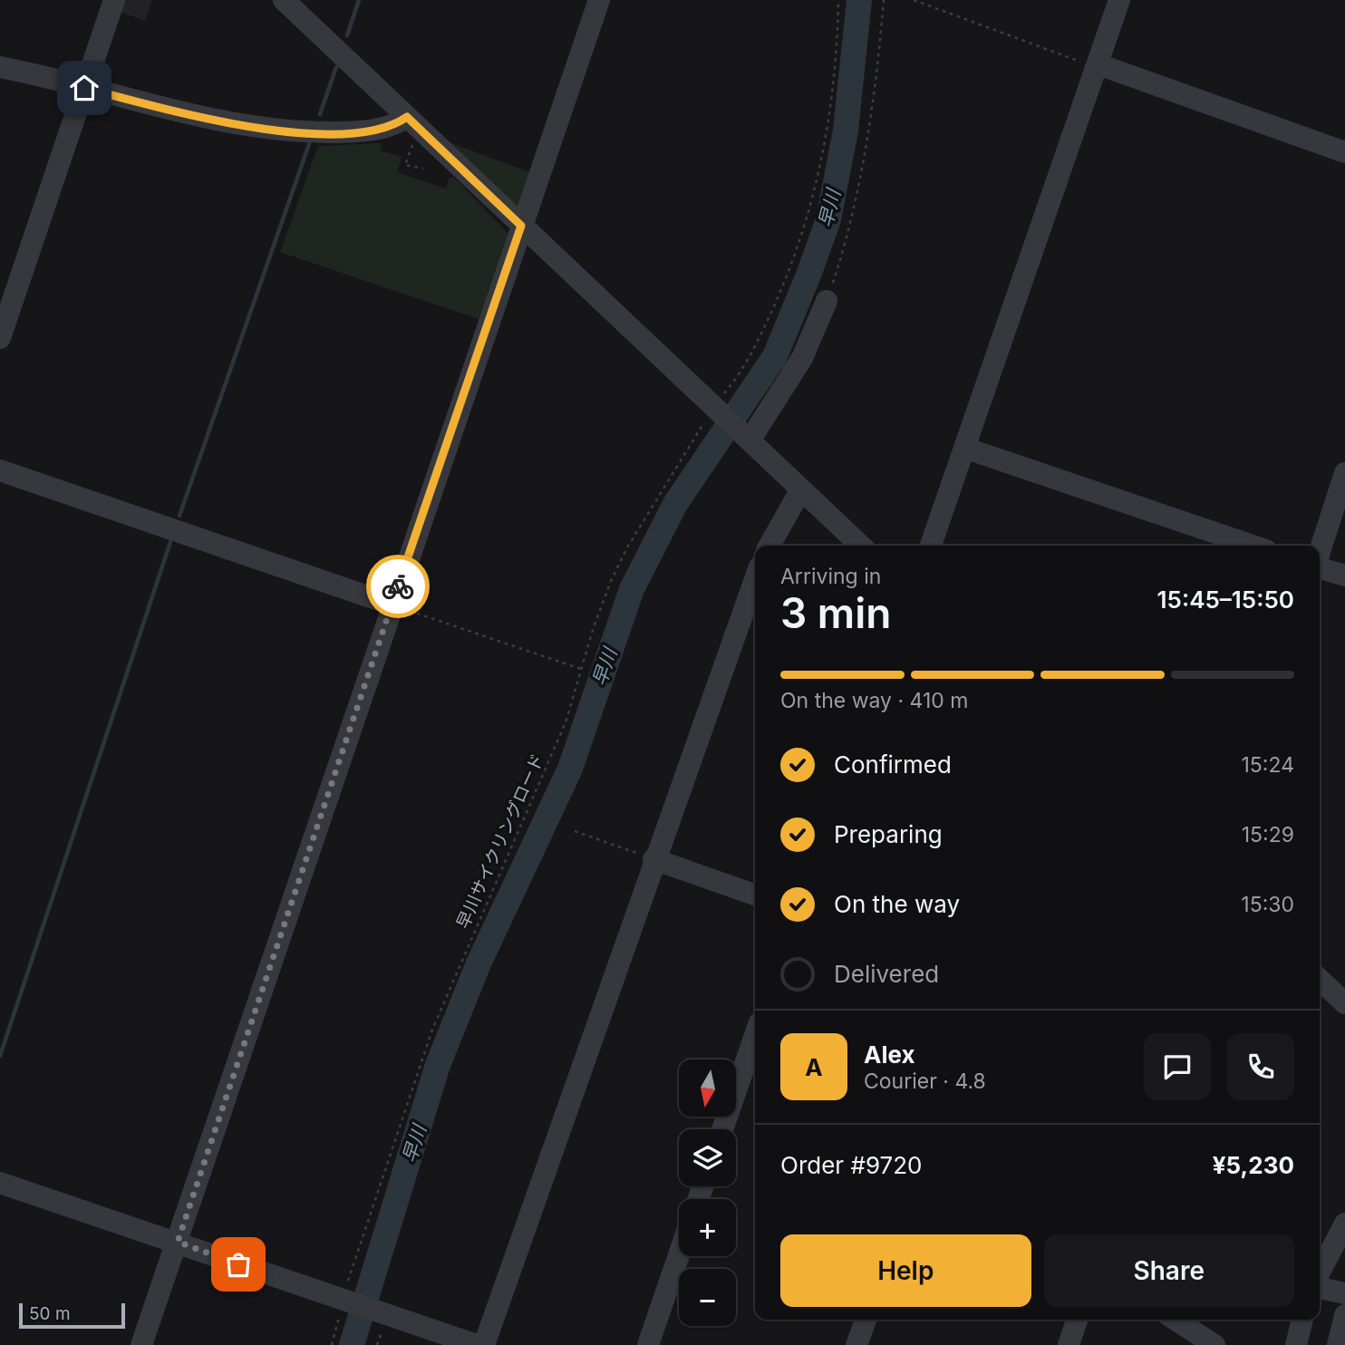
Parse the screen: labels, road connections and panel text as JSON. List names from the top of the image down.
{
  "streets": {
    "path": ["早川サイクリングロード"]
  },
  "water": ["早川"],
  "scale_bar": "50 m",
  "north": "bottom",
  "page": {
    "heading": ["3 min", "Arriving in", "15:45–15:50"],
    "panel": [
      "Alex",
      "Courier · 4.8",
      "Order #9720",
      "¥5,230"
    ],
    "bar": "On the way · 410 m",
    "list": [
      ["Confirmed", "15:24"],
      ["Preparing", "15:29"],
      ["On the way", "15:30"],
      "Delivered"
    ],
    "round": "A",
    "map_buttons": ["+", "−"],
    "buttons": ["Help", "Share"],
    "scale": "50 m"
  }
}
